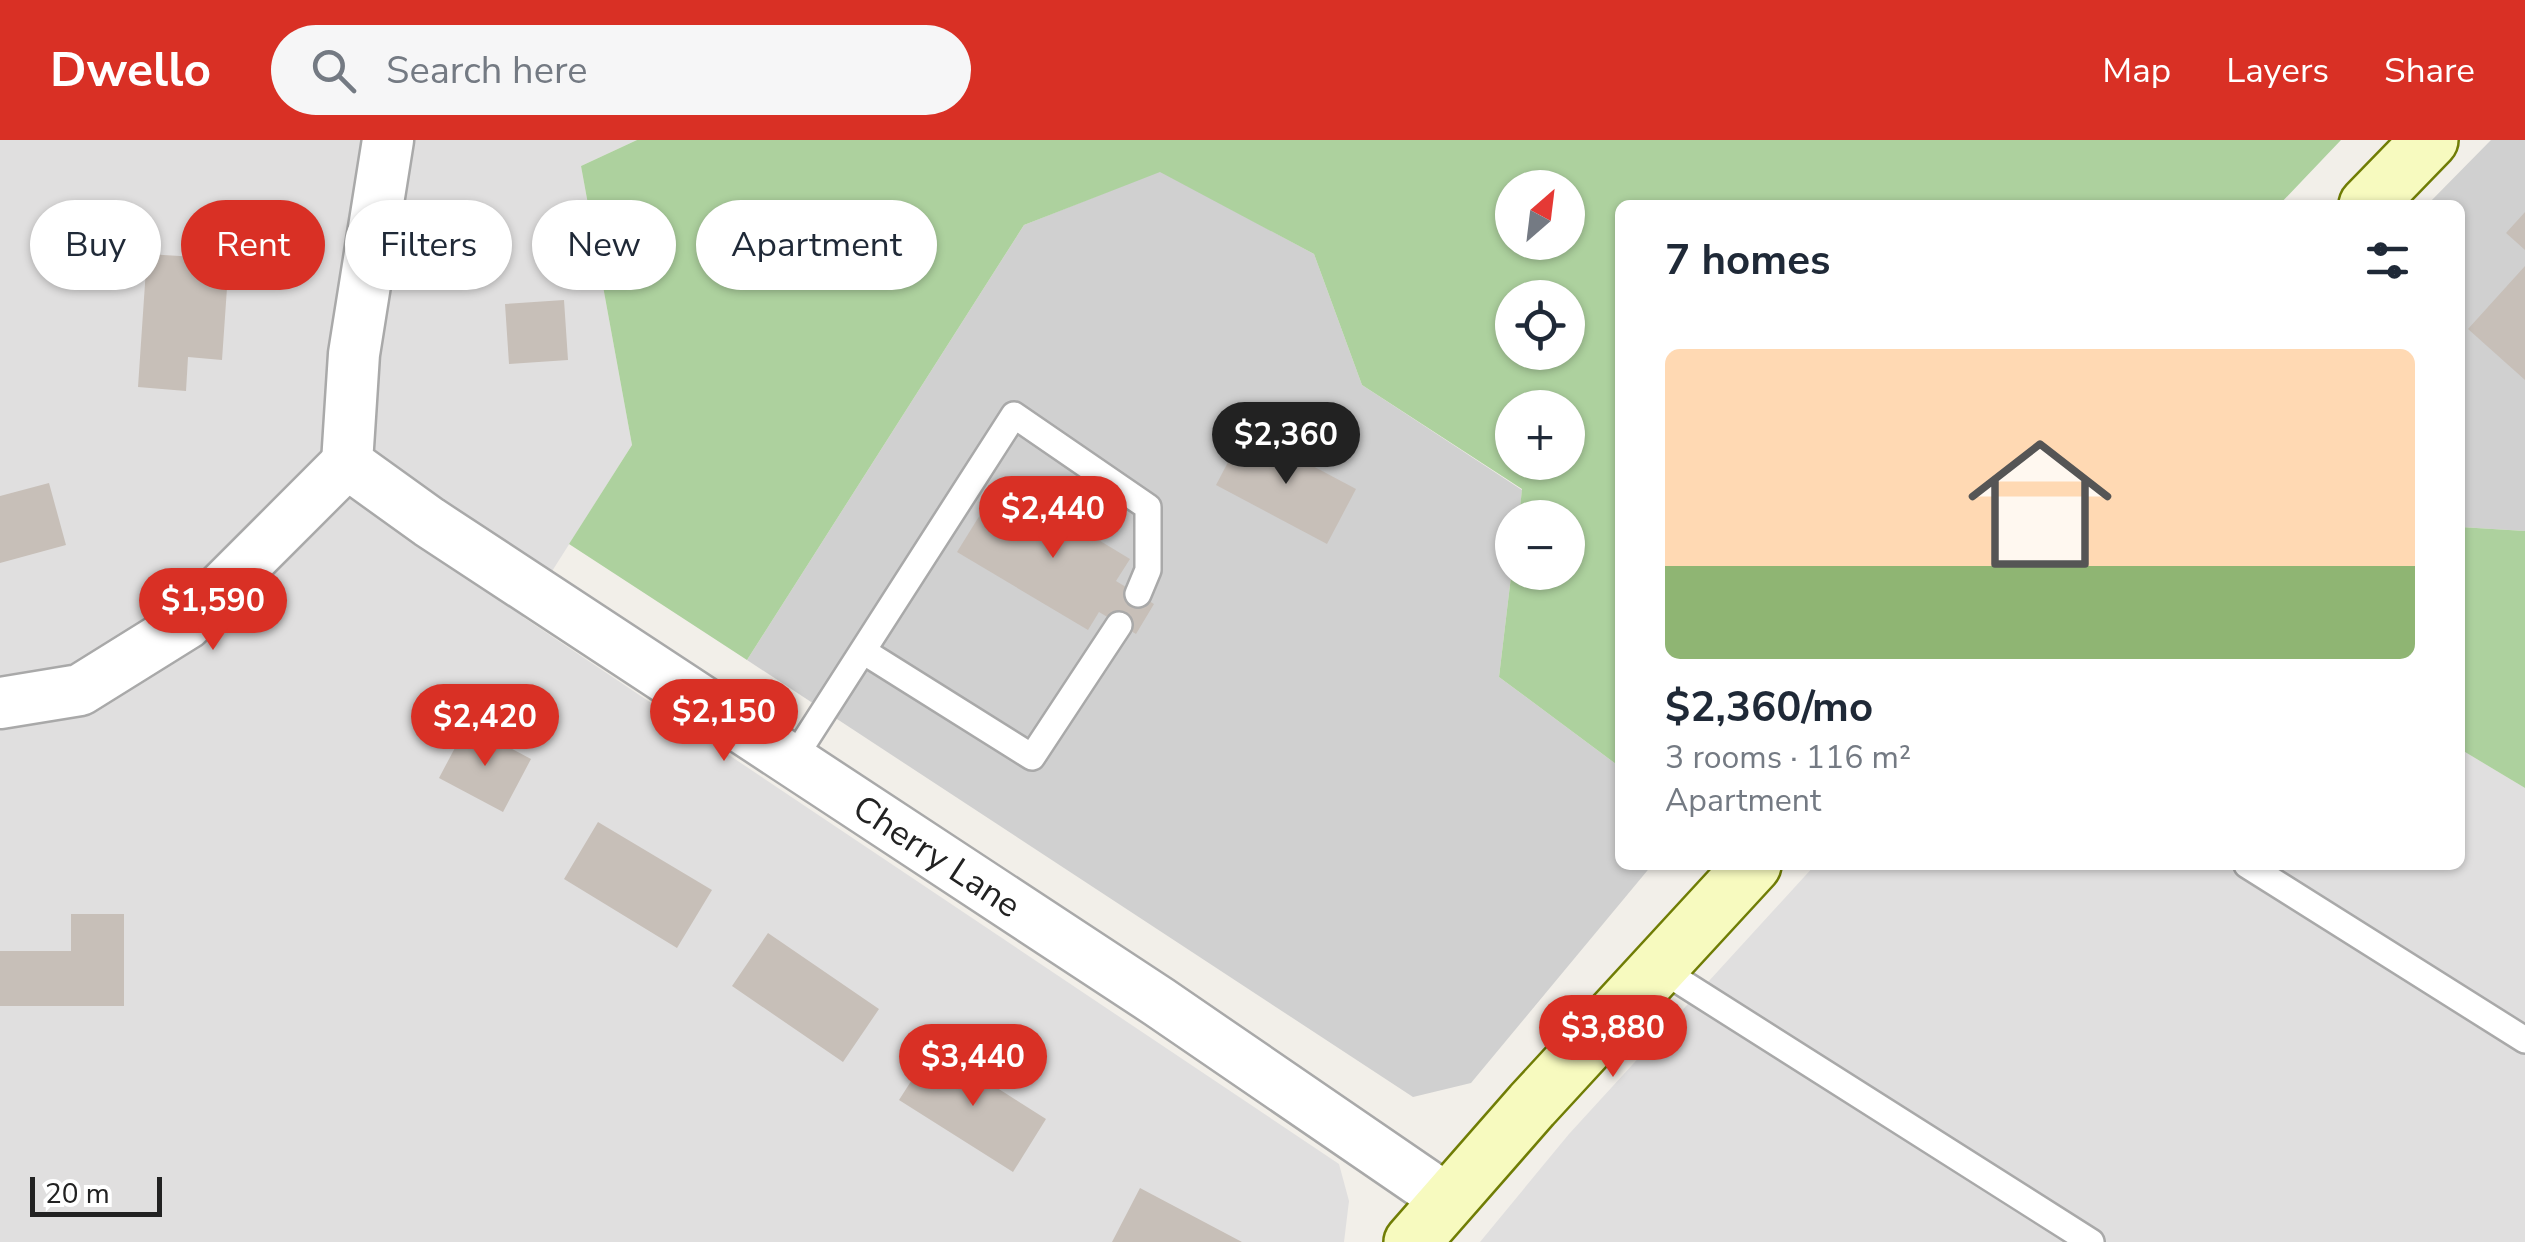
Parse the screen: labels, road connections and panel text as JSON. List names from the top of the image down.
{
  "streets": {
    "street": ["Cherry Lane"]
  },
  "scale_bar": "20 m",
  "north": "top right",
  "page": {
    "header": "Dwello",
    "search": "Search here",
    "nav": ["Map", "Layers", "Share"],
    "map_buttons": ["+", "−"],
    "chip": [
      "Buy",
      "Rent",
      "Filters",
      "New",
      "Apartment"
    ],
    "heading": "7 homes",
    "list": [
      {
        "name": "$2,360/mo",
        "note": "3 rooms · 116 m² · Apartment"
      }
    ],
    "price": [
      "$2,360",
      "$2,440",
      "$1,590",
      "$2,150",
      "$2,420",
      "$3,880",
      "$3,440"
    ],
    "scale": "20 m"
  }
}
